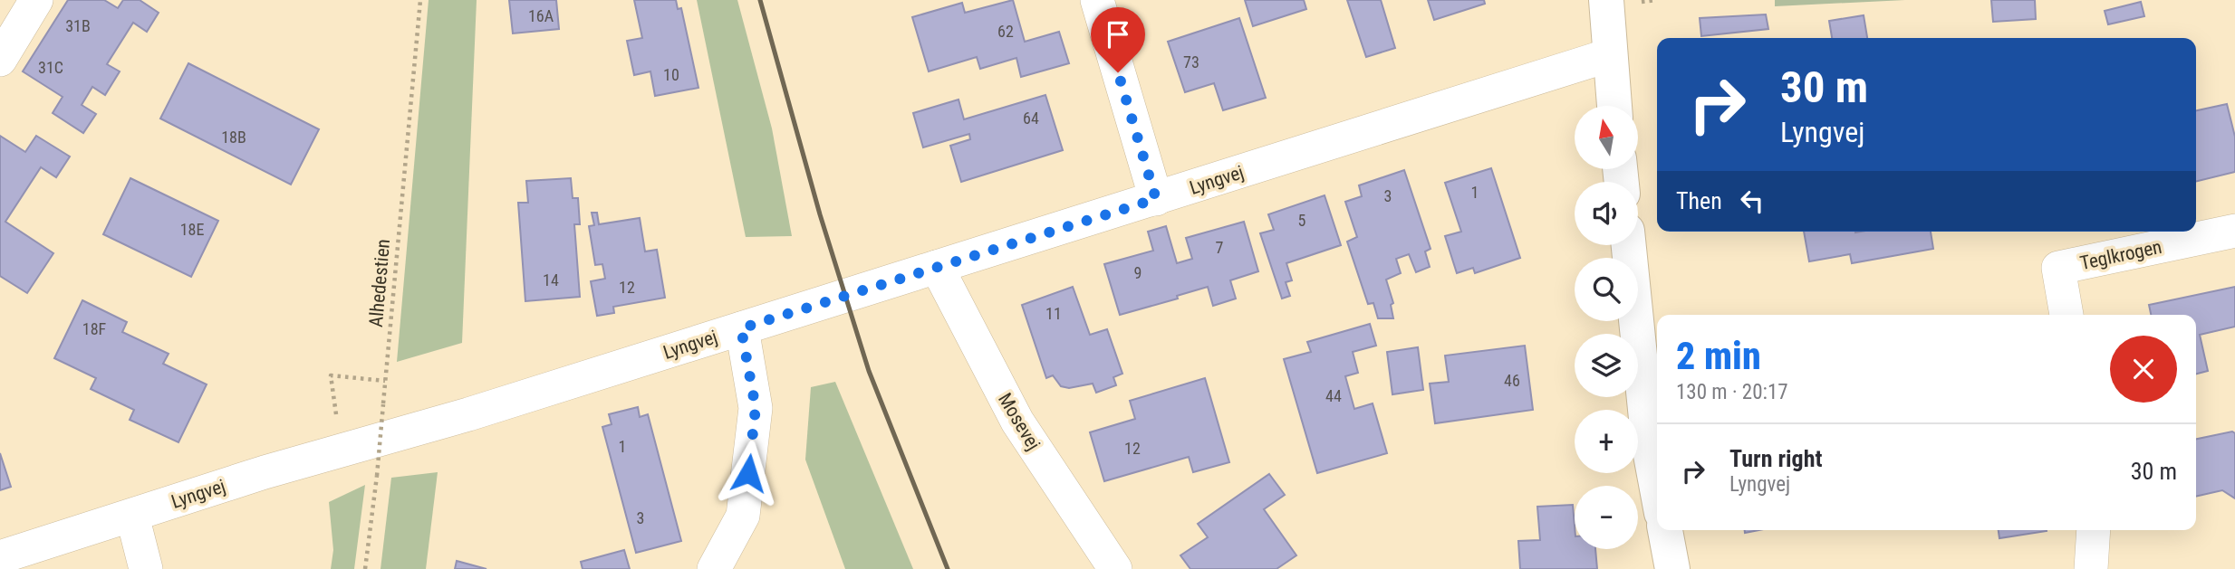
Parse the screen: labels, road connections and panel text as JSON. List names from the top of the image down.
{
  "streets": {
    "street": ["Lyngvej", "Teglkrogen", "Mosevej"],
    "path": ["Alhedestien"]
  },
  "crossings": [
    ["Lyngvej", "Mosevej"]
  ],
  "house_numbers": [
    "16A",
    "31B",
    "62",
    "73",
    "31C",
    "10",
    "64",
    "18B",
    "1",
    "3",
    "5",
    "18E",
    "7",
    "9",
    "14",
    "12",
    "11",
    "18F",
    "46",
    "44",
    "1",
    "12",
    "3"
  ],
  "north": "top",
  "page": {
    "turn": ["30 m", "Lyngvej"],
    "map_buttons": ["+", "−"],
    "then": "Then",
    "heading": ["2 min", "130 m · 20:17"],
    "list": [
      {
        "name": "Turn right",
        "note": "Lyngvej",
        "value": "30 m"
      }
    ]
  }
}
